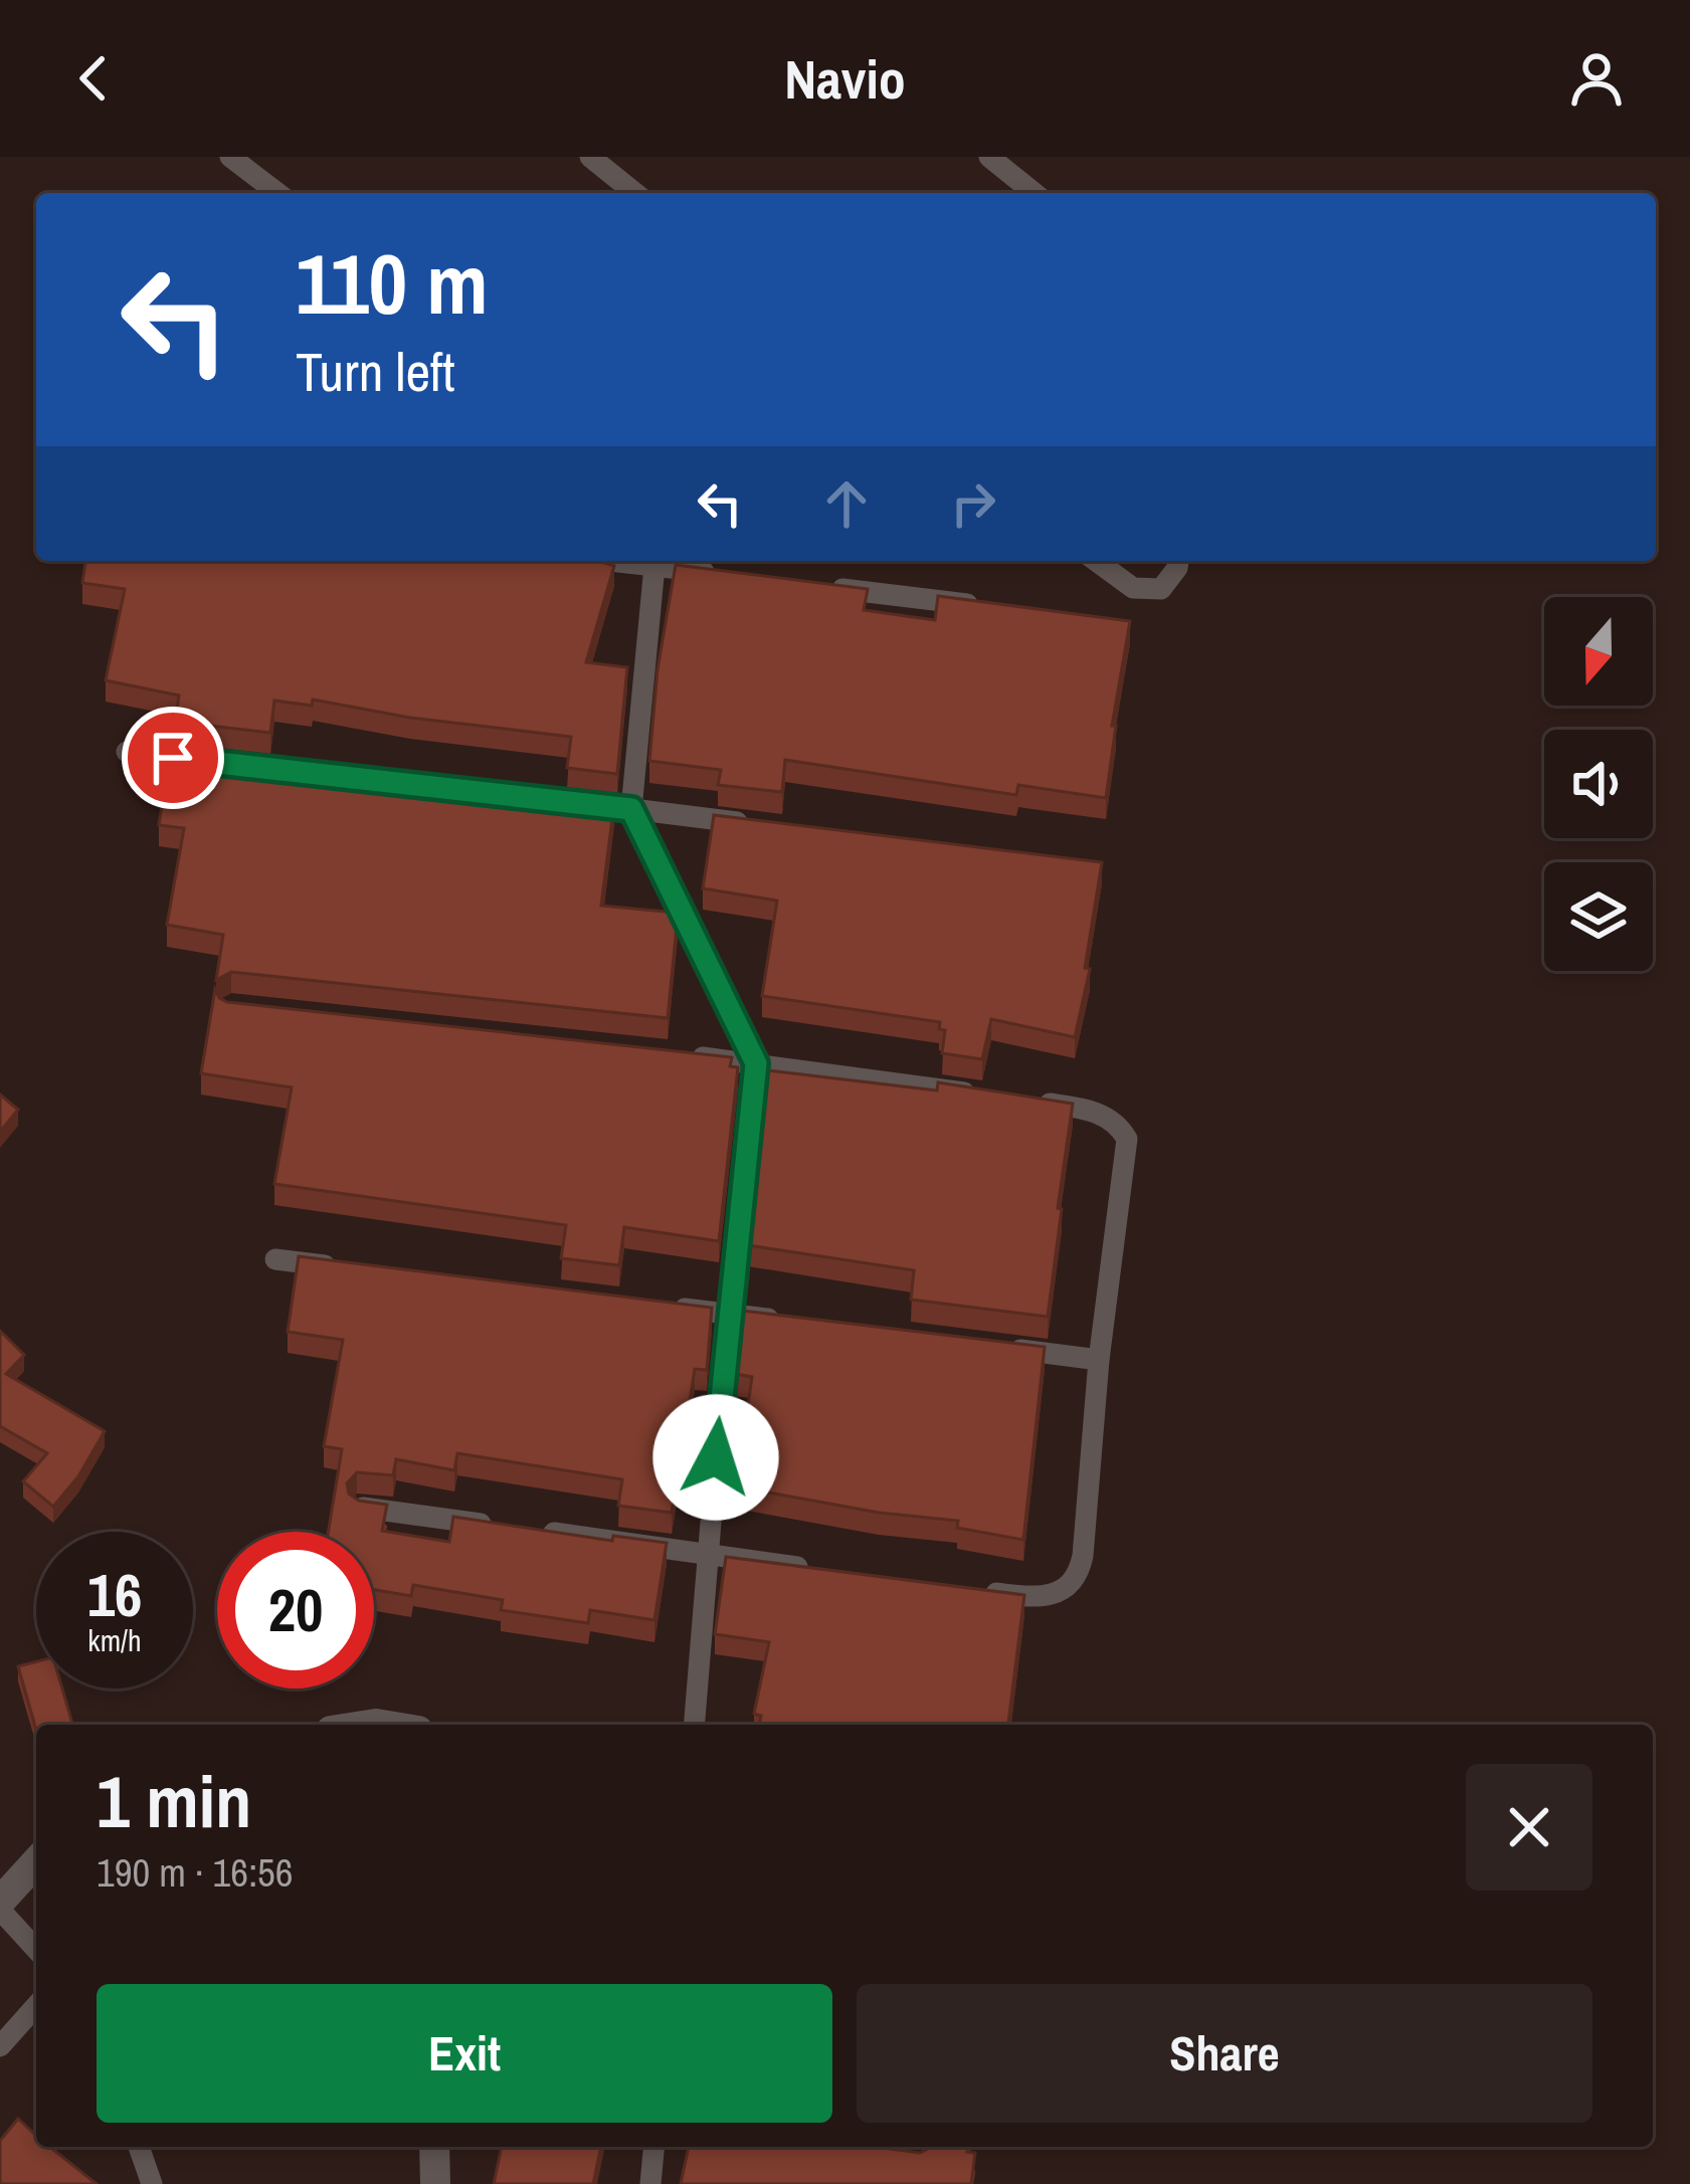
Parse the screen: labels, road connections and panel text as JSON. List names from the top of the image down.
{
  "north": "bottom",
  "page": {
    "header": "Navio",
    "turn": ["110 m", "Turn left"],
    "speed": "16 km/h",
    "limit": "20",
    "heading": ["1 min", "190 m · 16:56"],
    "buttons": ["Exit", "Share"]
  }
}
